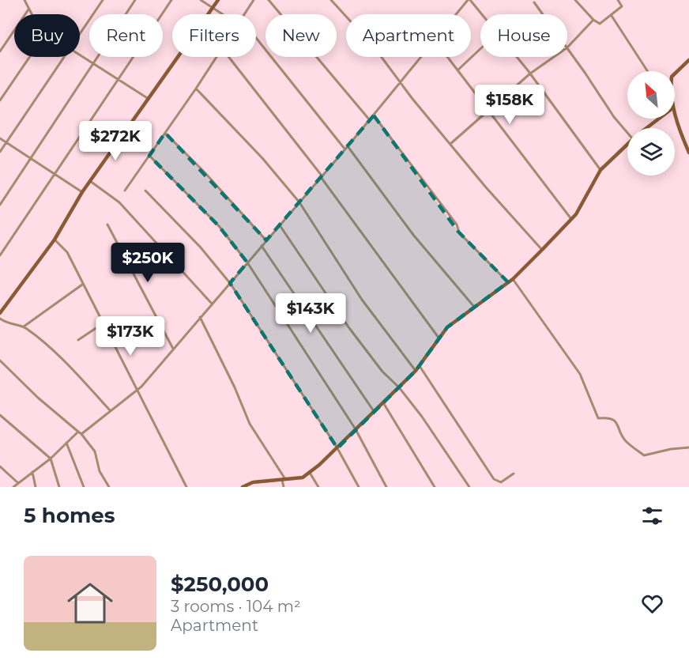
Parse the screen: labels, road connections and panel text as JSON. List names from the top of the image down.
{
  "north": "top left",
  "page": {
    "chip": [
      "Buy",
      "Rent",
      "Filters",
      "New",
      "Apartment",
      "House"
    ],
    "price": [
      "$158K",
      "$272K",
      "$250K",
      "$143K",
      "$173K"
    ],
    "heading": "5 homes",
    "list": [
      {
        "name": "$250,000",
        "note": "3 rooms · 104 m² · Apartment"
      }
    ]
  }
}
